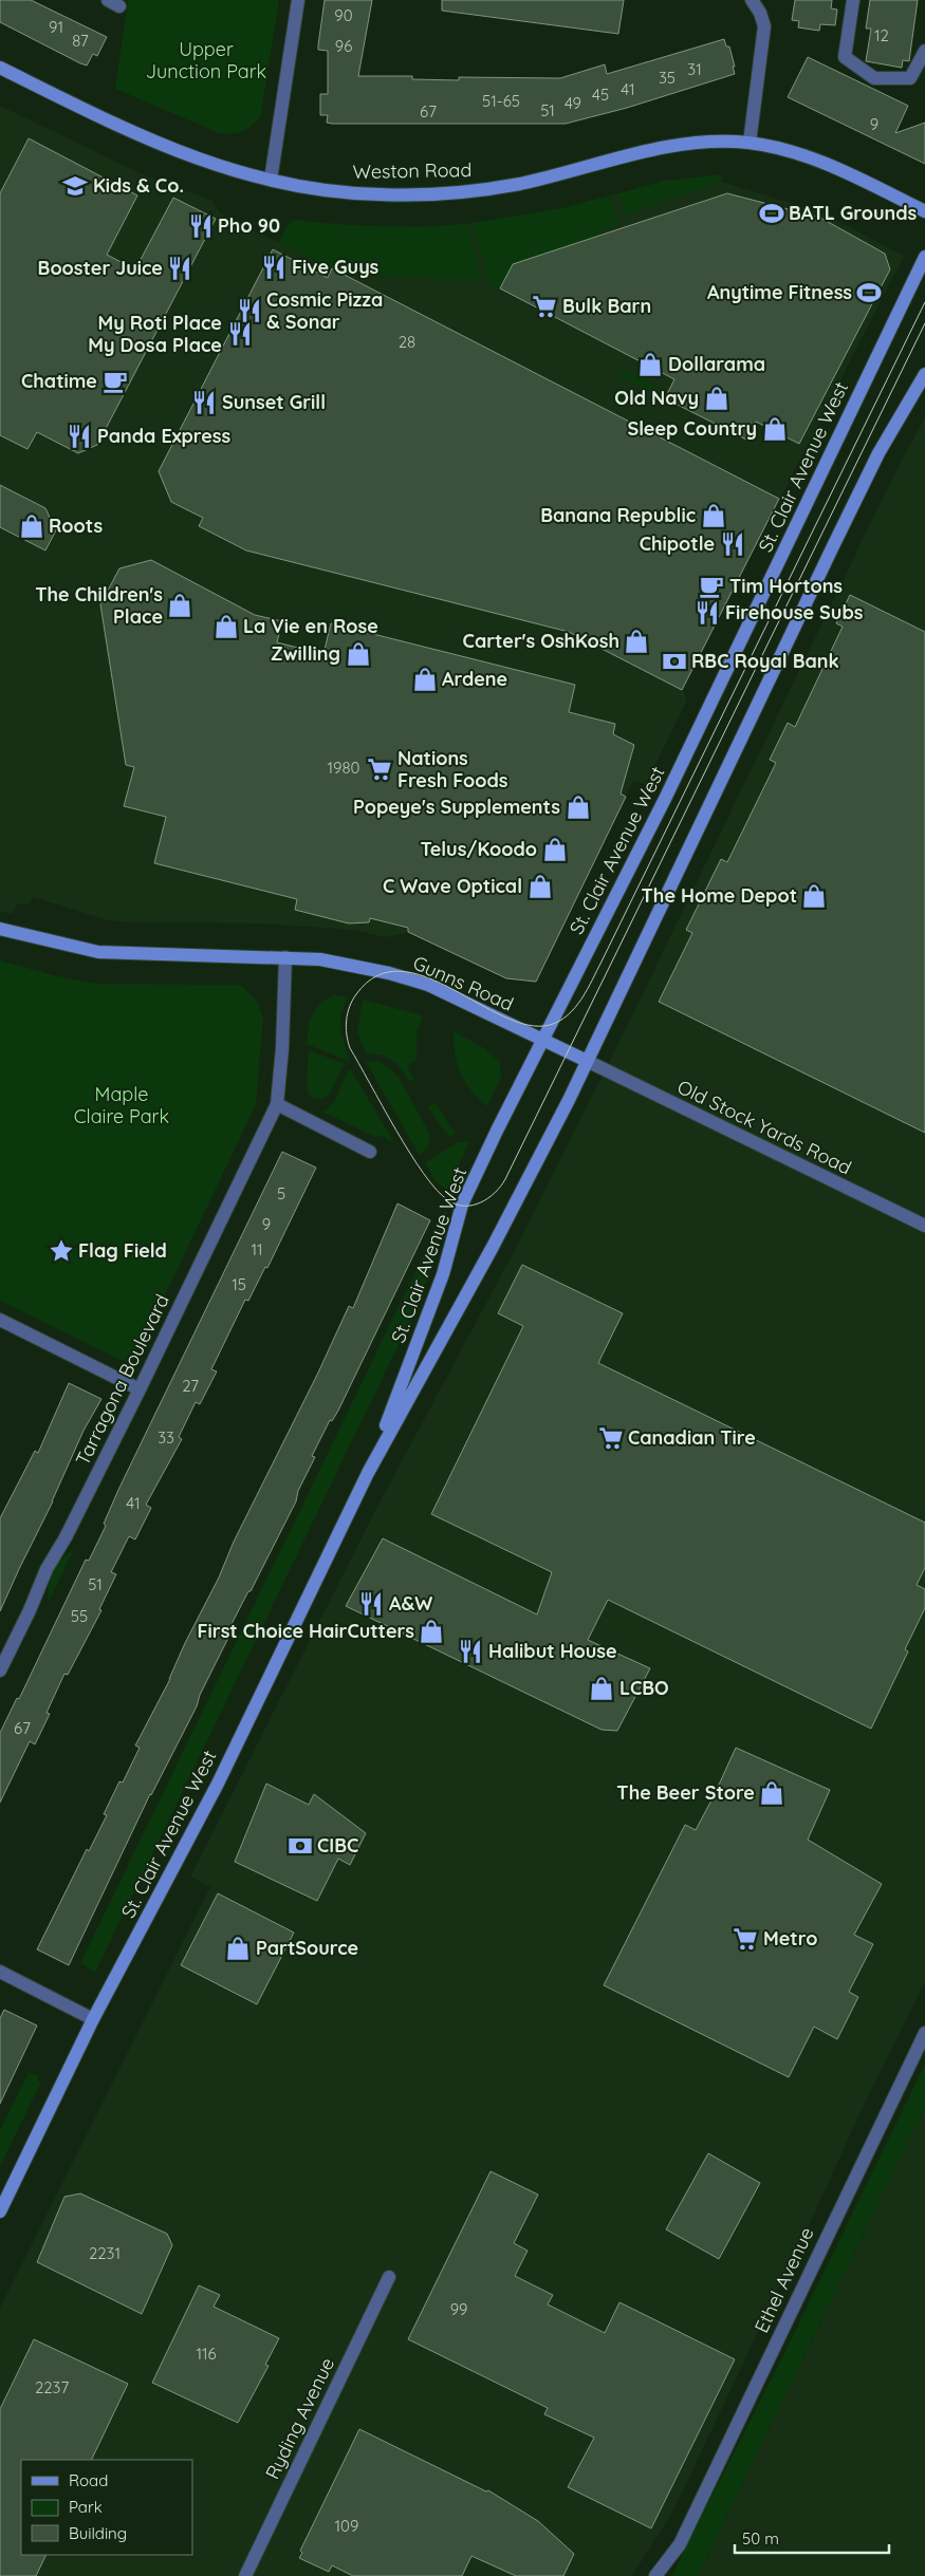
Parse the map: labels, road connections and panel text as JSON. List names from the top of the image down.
{
  "streets": {
    "main road": ["Weston Road", "St. Clair Avenue West", "Gunns Road"],
    "street": [
      "Old Stock Yards Road",
      "Tarragona Boulevard",
      "Ethel Avenue",
      "Ryding Avenue"
    ]
  },
  "crossings": [
    ["St. Clair Avenue West", "Gunns Road"],
    ["St. Clair Avenue West", "Old Stock Yards Road"],
    ["Gunns Road", "Old Stock Yards Road"]
  ],
  "parks": ["Upper Junction Park", "Maple Claire Park"],
  "places": {
    "school or university": ["Kids & Co."],
    "sports": ["BATL Grounds", "Anytime Fitness"],
    "restaurant": [
      "Pho 90",
      "Five Guys",
      "Booster Juice",
      "Cosmic Pizza & Sonar",
      "My Roti Place My Dosa Place",
      "Sunset Grill",
      "Panda Express",
      "Chipotle",
      "Firehouse Subs",
      "A&W",
      "Halibut House"
    ],
    "supermarket": [
      "Bulk Barn",
      "Nations Fresh Foods",
      "Canadian Tire",
      "Metro"
    ],
    "shop": [
      "Dollarama",
      "Old Navy",
      "Sleep Country",
      "Banana Republic",
      "Roots",
      "The Children's Place",
      "La Vie en Rose",
      "Carter's OshKosh",
      "Zwilling",
      "Ardene",
      "Popeye's Supplements",
      "Telus/Koodo",
      "C Wave Optical",
      "The Home Depot",
      "First Choice HairCutters",
      "LCBO",
      "The Beer Store",
      "PartSource"
    ],
    "cafe": ["Chatime", "Tim Hortons"],
    "bank": ["RBC Royal Bank", "CIBC"],
    "place": ["Flag Field"]
  },
  "house_numbers": [
    "90",
    "91",
    "12",
    "87",
    "96",
    "31",
    "35",
    "41",
    "45",
    "51-65",
    "49",
    "51",
    "67",
    "9",
    "28",
    "1980",
    "5",
    "9",
    "11",
    "15",
    "27",
    "33",
    "41",
    "51",
    "55",
    "67",
    "2231",
    "99",
    "116",
    "2237",
    "109"
  ],
  "legend": ["Road", "Park", "Building"],
  "scale_bar": "50 m"
}
